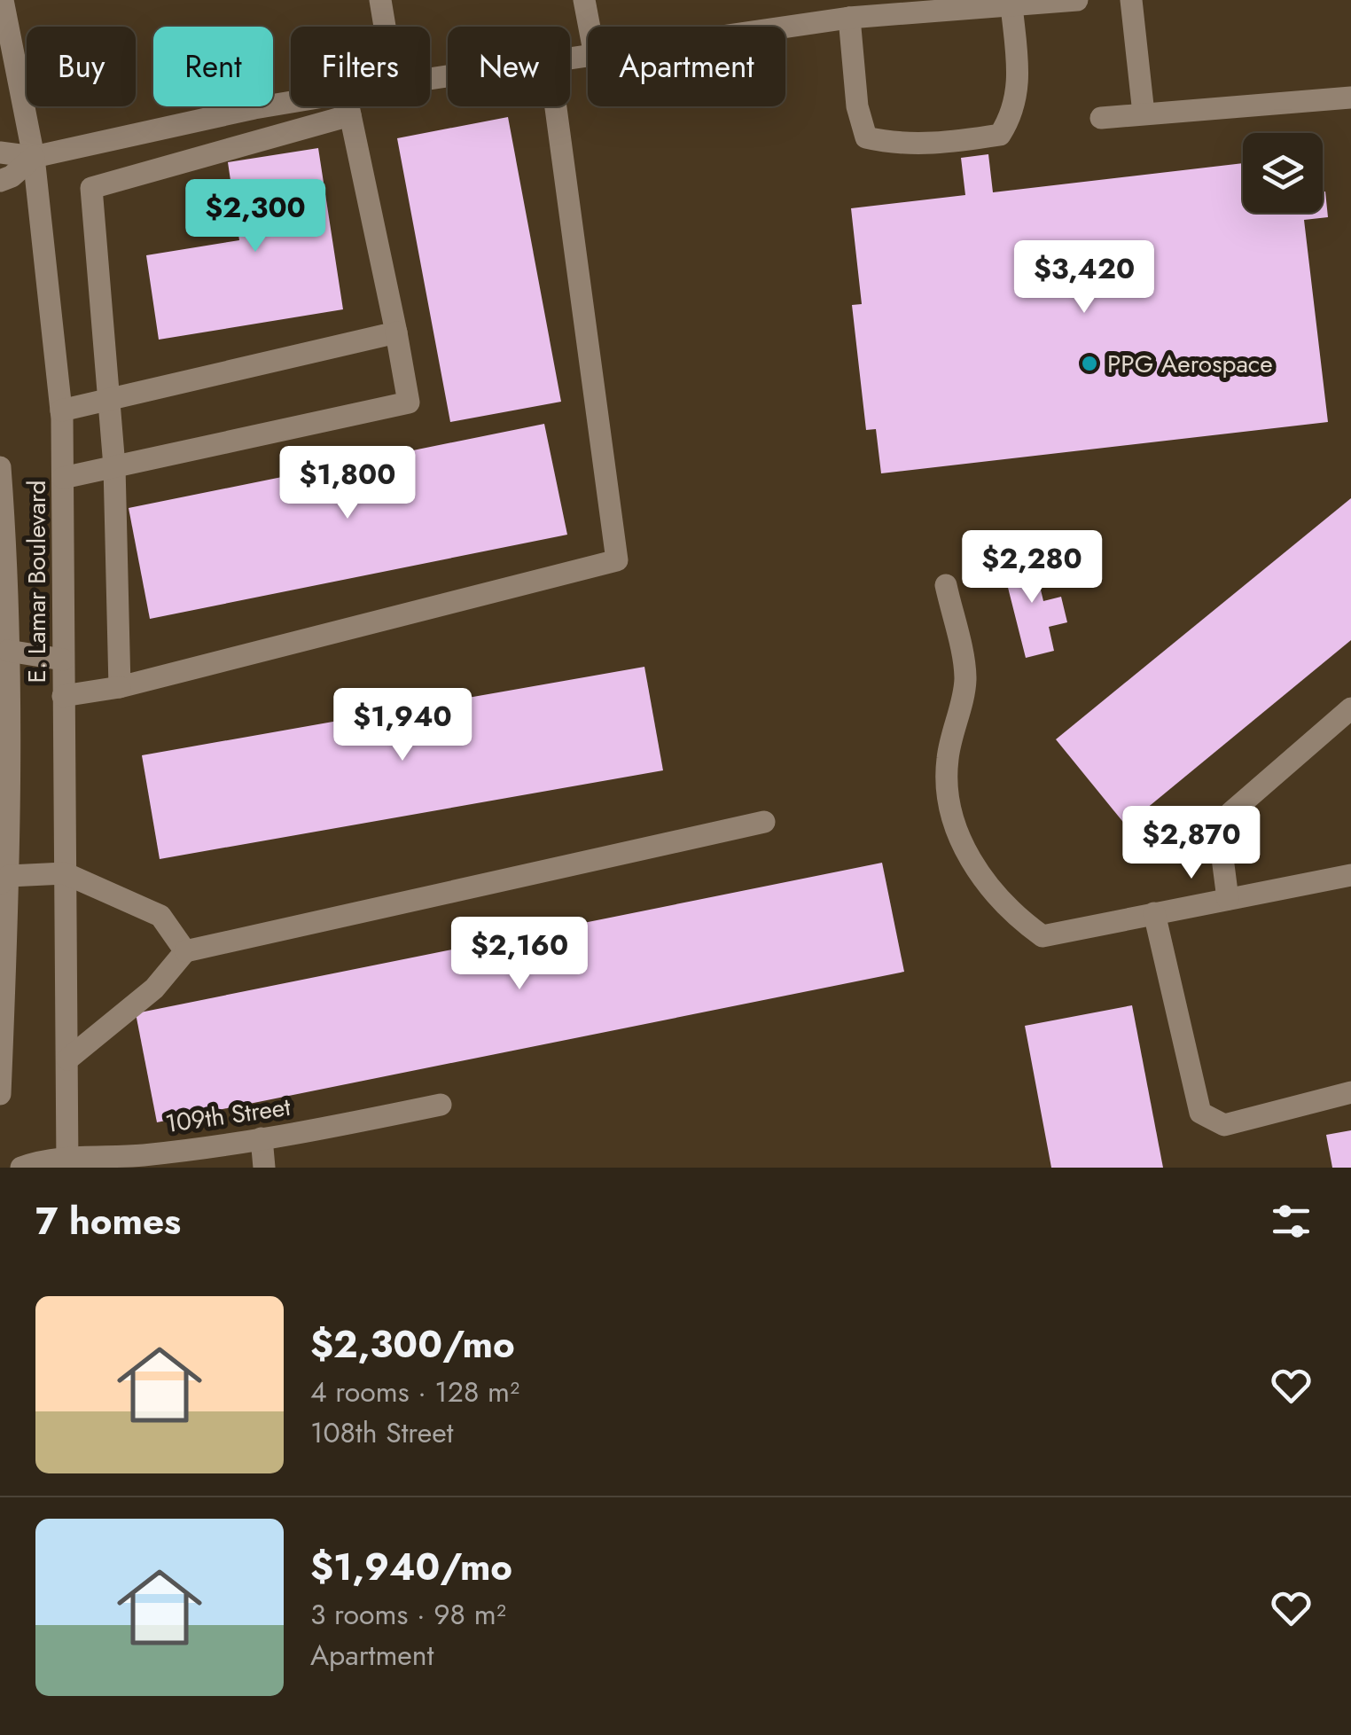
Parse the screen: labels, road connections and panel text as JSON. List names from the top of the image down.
{
  "streets": {
    "street": ["E. Lamar Boulevard", "109th Street"]
  },
  "crossings": [
    ["E. Lamar Boulevard", "109th Street"]
  ],
  "places": ["PPG Aerospace"],
  "page": {
    "chip": [
      "Buy",
      "Rent",
      "Filters",
      "New",
      "Apartment"
    ],
    "price": [
      "$2,300",
      "$3,420",
      "$1,800",
      "$2,280",
      "$1,940",
      "$2,870",
      "$2,160"
    ],
    "heading": "7 homes",
    "list": [
      {
        "name": "$2,300/mo",
        "note": "4 rooms · 128 m² · 108th Street"
      },
      {
        "name": "$1,940/mo",
        "note": "3 rooms · 98 m² · Apartment"
      }
    ]
  }
}
